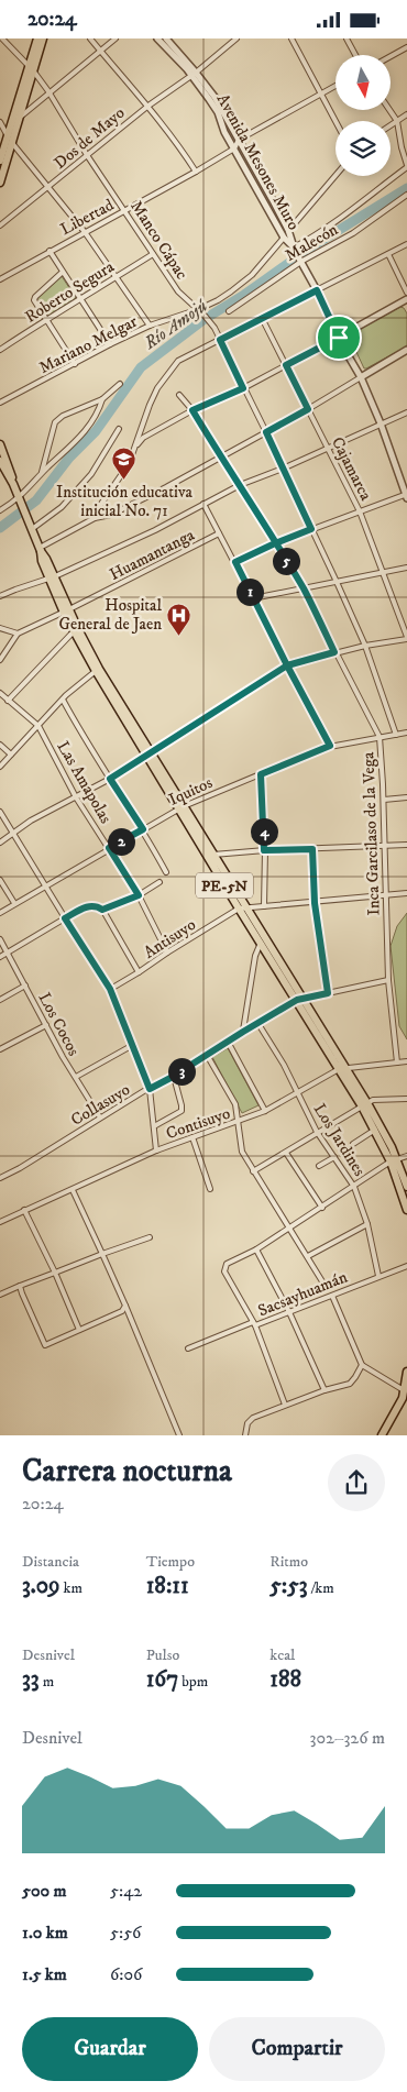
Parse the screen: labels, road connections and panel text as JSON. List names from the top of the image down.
{
  "streets": {
    "highway": ["PE-5N"],
    "street": [
      "Dos de Mayo",
      "Avenida Mesones Muro",
      "Libertad",
      "Manco Cápac",
      "Malecón",
      "Roberto Segura",
      "Mariano Melgar",
      "Cajamarca",
      "Huamantanga",
      "Las Amapolas",
      "Iquitos",
      "Inca Garcilaso de la Vega",
      "Antisuyo",
      "Los Cocos",
      "Collasuyo",
      "Contisuyo",
      "Los Jardines",
      "Sacsayhuamán"
    ]
  },
  "crossings": [
    ["Dos de Mayo", "Avenida Mesones Muro"],
    ["Dos de Mayo", "Manco Cápac"],
    ["Avenida Mesones Muro", "Libertad"],
    ["Avenida Mesones Muro", "Mariano Melgar"],
    ["Libertad", "Manco Cápac"],
    ["Manco Cápac", "Roberto Segura"],
    ["Manco Cápac", "Mariano Melgar"],
    ["Manco Cápac", "Iquitos"],
    ["Huamantanga", "PE-5N"],
    ["Las Amapolas", "Iquitos"],
    ["Las Amapolas", "Antisuyo"],
    ["Iquitos", "Inca Garcilaso de la Vega"],
    ["Iquitos", "PE-5N"],
    ["Inca Garcilaso de la Vega", "Antisuyo"],
    ["Inca Garcilaso de la Vega", "Collasuyo"],
    ["Inca Garcilaso de la Vega", "Contisuyo"],
    ["PE-5N", "Antisuyo"],
    ["PE-5N", "Collasuyo"],
    ["PE-5N", "Contisuyo"],
    ["Los Cocos", "Collasuyo"],
    ["Collasuyo", "Los Jardines"],
    ["Contisuyo", "Los Jardines"],
    ["Los Jardines", "Sacsayhuamán"]
  ],
  "water": ["Río Amojú"],
  "places": {
    "school or university": ["Institución educativa inicial No. 71"],
    "hospital": ["Hospital General de Jaen"]
  },
  "north": "bottom",
  "page": {
    "status": "20:24",
    "pins": [
      "5",
      "1",
      "4",
      "2",
      "3"
    ],
    "heading": ["Carrera nocturna", "20:24"],
    "stats": [
      ["Distancia", "3.09 km"],
      ["Tiempo", "18:11"],
      ["Ritmo", "5:53 /km"],
      ["Desnivel", "33 m"],
      ["Pulso", "167 bpm"],
      ["kcal", "188"]
    ],
    "chart": ["Desnivel", "302–326 m"],
    "list": [
      {
        "name": "500 m",
        "note": "5:42"
      },
      {
        "name": "1.0 km",
        "note": "5:56"
      },
      {
        "name": "1.5 km",
        "note": "6:06"
      }
    ],
    "buttons": ["Guardar", "Compartir"]
  }
}
